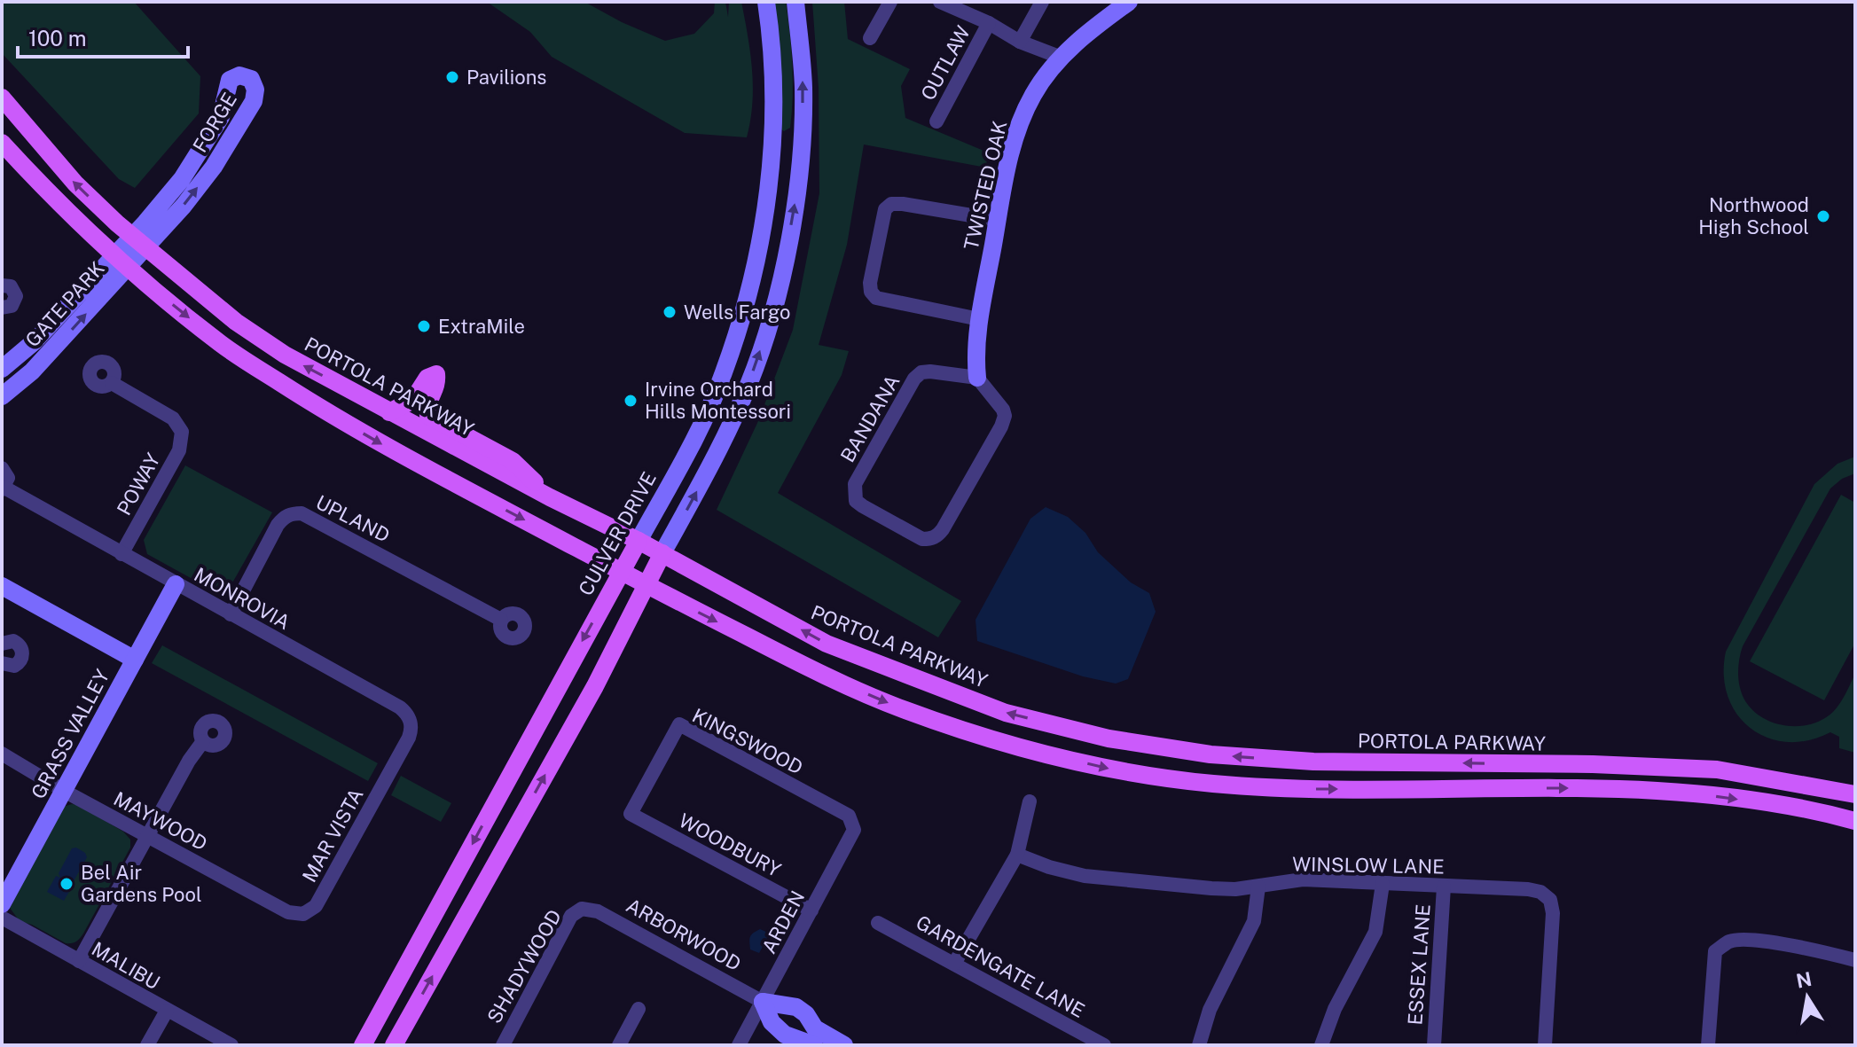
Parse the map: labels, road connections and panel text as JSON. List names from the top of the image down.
{
  "streets": {
    "main road": ["PORTOLA PARKWAY", "CULVER DRIVE"],
    "street": [
      "OUTLAW",
      "FORGE",
      "TWISTED OAK",
      "GATE PARK",
      "BANDANA",
      "POWAY",
      "UPLAND",
      "MONROVIA",
      "GRASS VALLEY",
      "KINGSWOOD",
      "MAYWOOD",
      "MAR VISTA",
      "WOODBURY",
      "WINSLOW LANE",
      "ARDEN",
      "ARBORWOOD",
      "ESSEX LANE",
      "MALIBU",
      "SHADYWOOD",
      "GARDENGATE LANE"
    ]
  },
  "crossings": [
    ["FORGE", "GATE PARK"],
    ["FORGE", "PORTOLA PARKWAY"],
    ["TWISTED OAK", "BANDANA"],
    ["PORTOLA PARKWAY", "CULVER DRIVE"],
    ["POWAY", "MONROVIA"],
    ["UPLAND", "MONROVIA"],
    ["MONROVIA", "GRASS VALLEY"],
    ["MONROVIA", "MAR VISTA"],
    ["GRASS VALLEY", "MAYWOOD"],
    ["KINGSWOOD", "WOODBURY"],
    ["KINGSWOOD", "ARDEN"],
    ["MAYWOOD", "MAR VISTA"],
    ["WOODBURY", "ARDEN"],
    ["WINSLOW LANE", "ESSEX LANE"],
    ["ARDEN", "ARBORWOOD"],
    ["ARBORWOOD", "SHADYWOOD"]
  ],
  "one_way": ["CULVER DRIVE"],
  "places": [
    "Pavilions",
    "Northwood High School",
    "Wells Fargo",
    "ExtraMile",
    "Irvine Orchard Hills Montessori",
    "Bel Air Gardens Pool"
  ],
  "scale_bar": "100 m",
  "north": "top"
}
